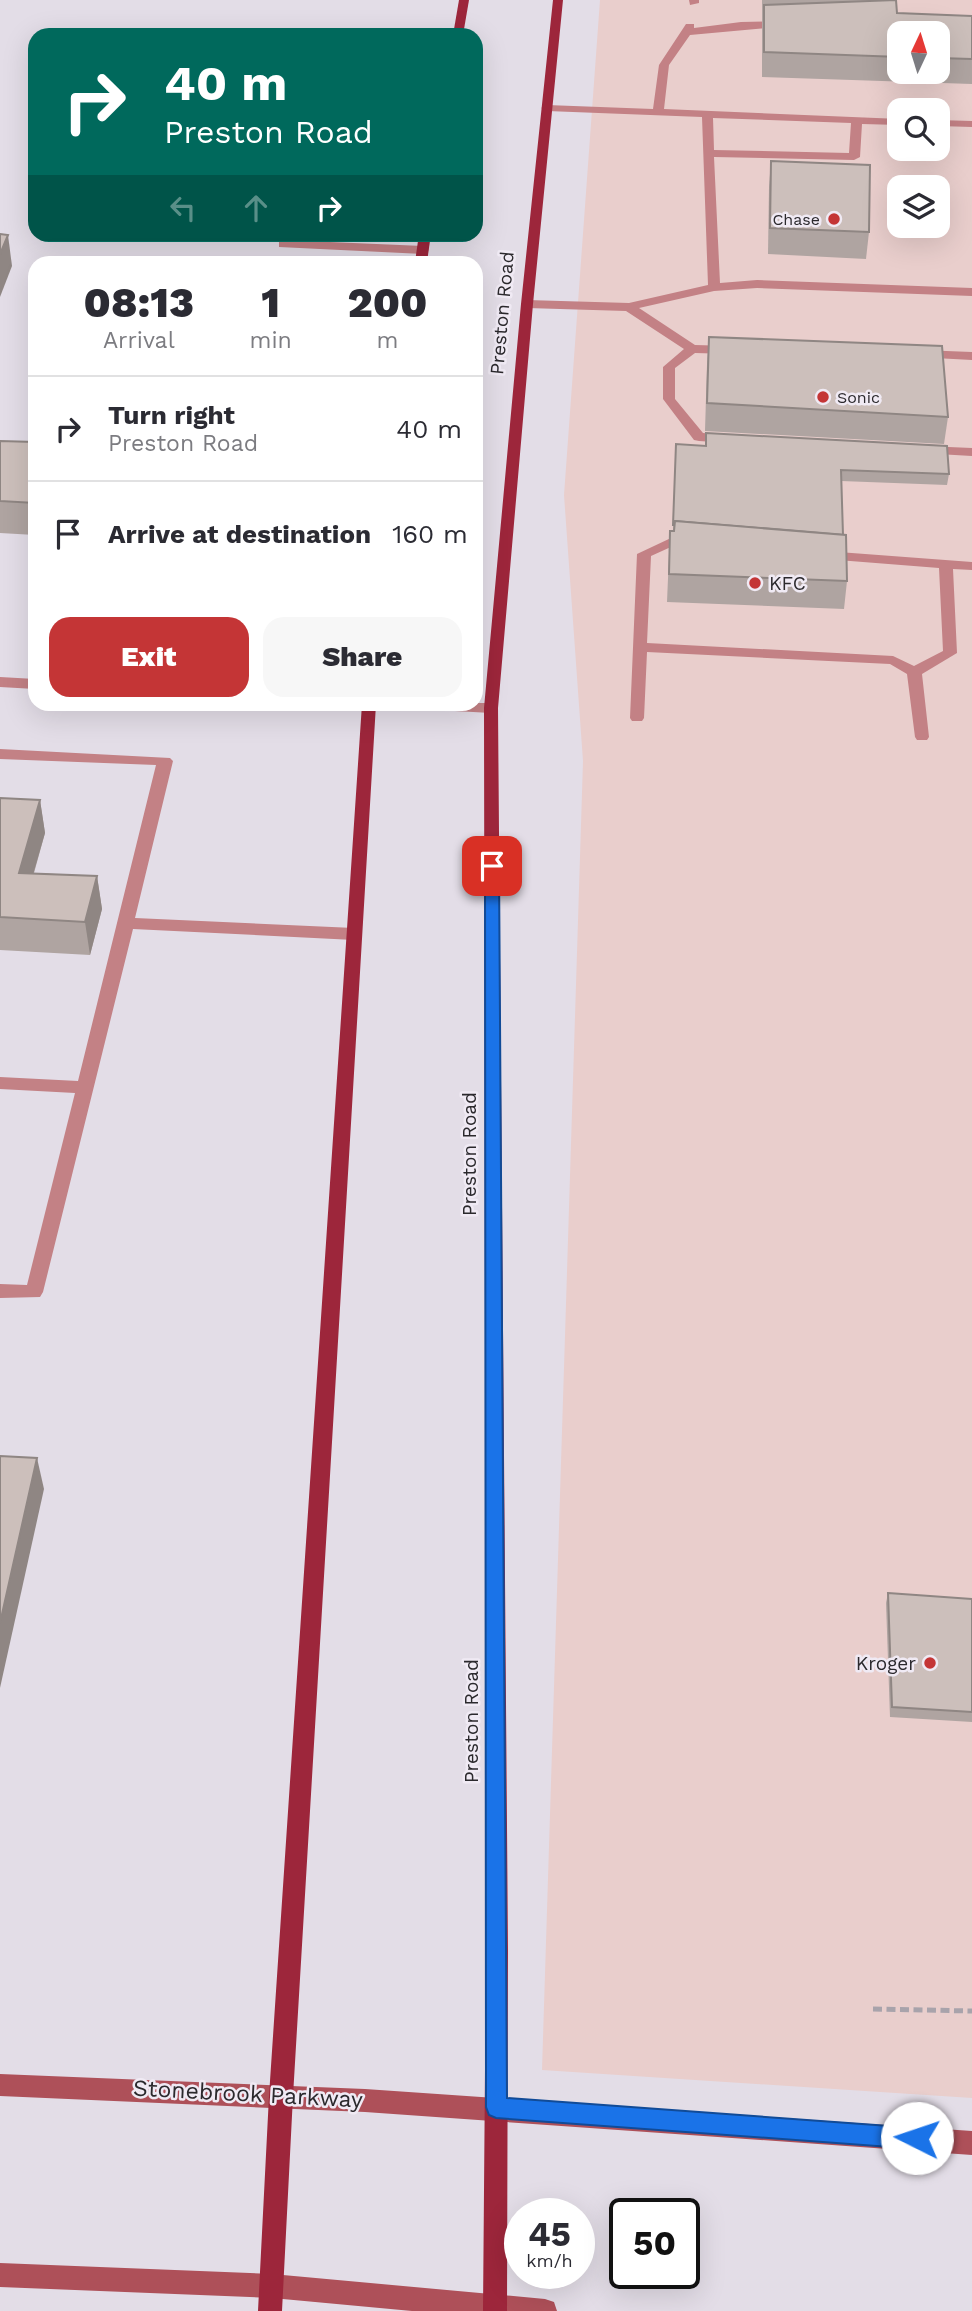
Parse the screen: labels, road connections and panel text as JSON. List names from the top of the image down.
{
  "streets": {
    "main road": ["Preston Road", "Stonebrook Parkway"]
  },
  "crossings": [
    ["Preston Road", "Stonebrook Parkway"]
  ],
  "places": [
    "Chase",
    "Sonic",
    "KFC",
    "Kroger"
  ],
  "north": "top",
  "page": {
    "turn": ["40 m", "Preston Road"],
    "eta": [
      "08:13",
      "Arrival",
      "1",
      "min",
      "200",
      "m"
    ],
    "list": [
      {
        "name": "Turn right",
        "note": "Preston Road",
        "value": "40 m"
      },
      {
        "name": "Arrive at destination",
        "value": "160 m"
      }
    ],
    "buttons": ["Exit", "Share"],
    "speed": "45 km/h",
    "limit": "50"
  }
}
